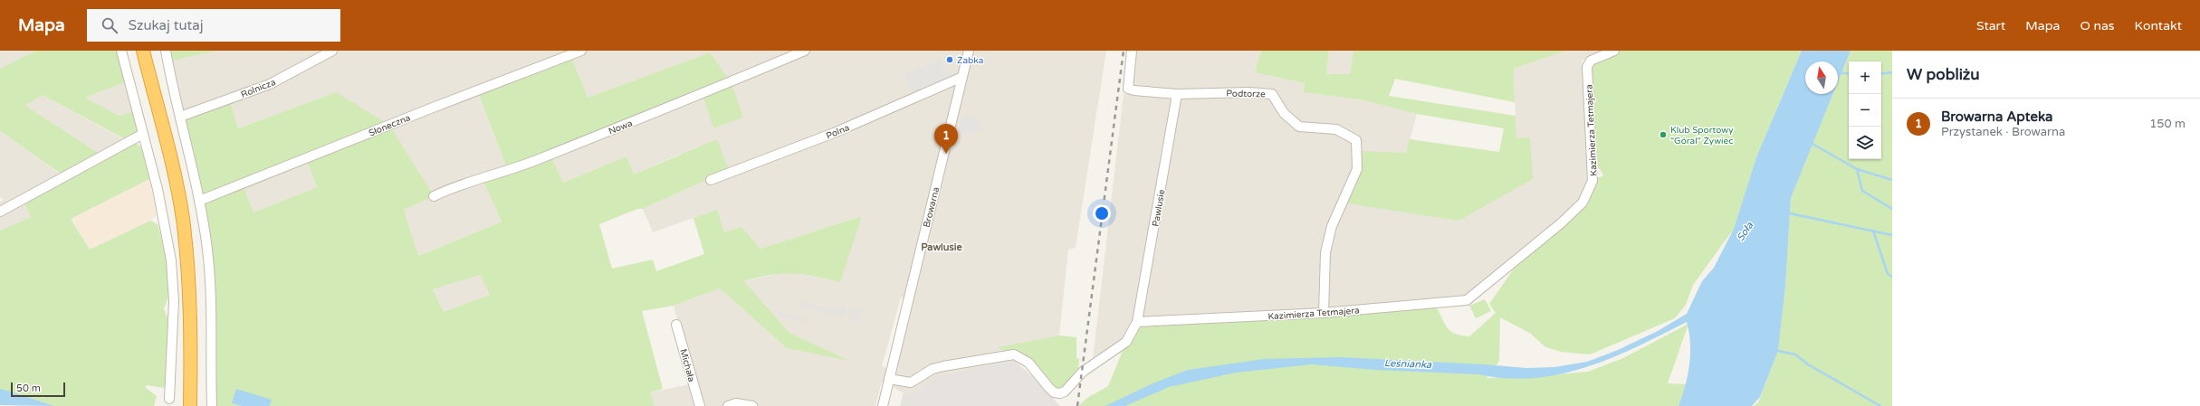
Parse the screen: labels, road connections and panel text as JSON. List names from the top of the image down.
{
  "streets": {
    "street": [
      "Rolnicza",
      "Podtorze",
      "Słoneczna",
      "Nowa",
      "Kazimierza Tetmajera",
      "Polna",
      "Browarna",
      "Pawlusie",
      "Michała"
    ]
  },
  "crossings": [
    ["Podtorze", "Kazimierza Tetmajera"],
    ["Podtorze", "Pawlusie"],
    ["Kazimierza Tetmajera", "Pawlusie"],
    ["Polna", "Browarna"]
  ],
  "districts": ["Pawlusie"],
  "water": ["Soła", "Leśnianka"],
  "places": ["Żabka", "Klub Sportowy \"Góral\" Żywiec"],
  "scale_bar": "50 m",
  "north": "top",
  "page": {
    "header": "Mapa",
    "search": "Szukaj tutaj",
    "nav": [
      "Start",
      "Mapa",
      "O nas",
      "Kontakt"
    ],
    "heading": "W pobliżu",
    "map_buttons": ["+", "−"],
    "list": [
      {
        "mark": "1",
        "name": "Browarna Apteka",
        "note": "Przystanek · Browarna",
        "value": "150 m"
      }
    ],
    "pins": "1",
    "scale": "50 m"
  }
}
